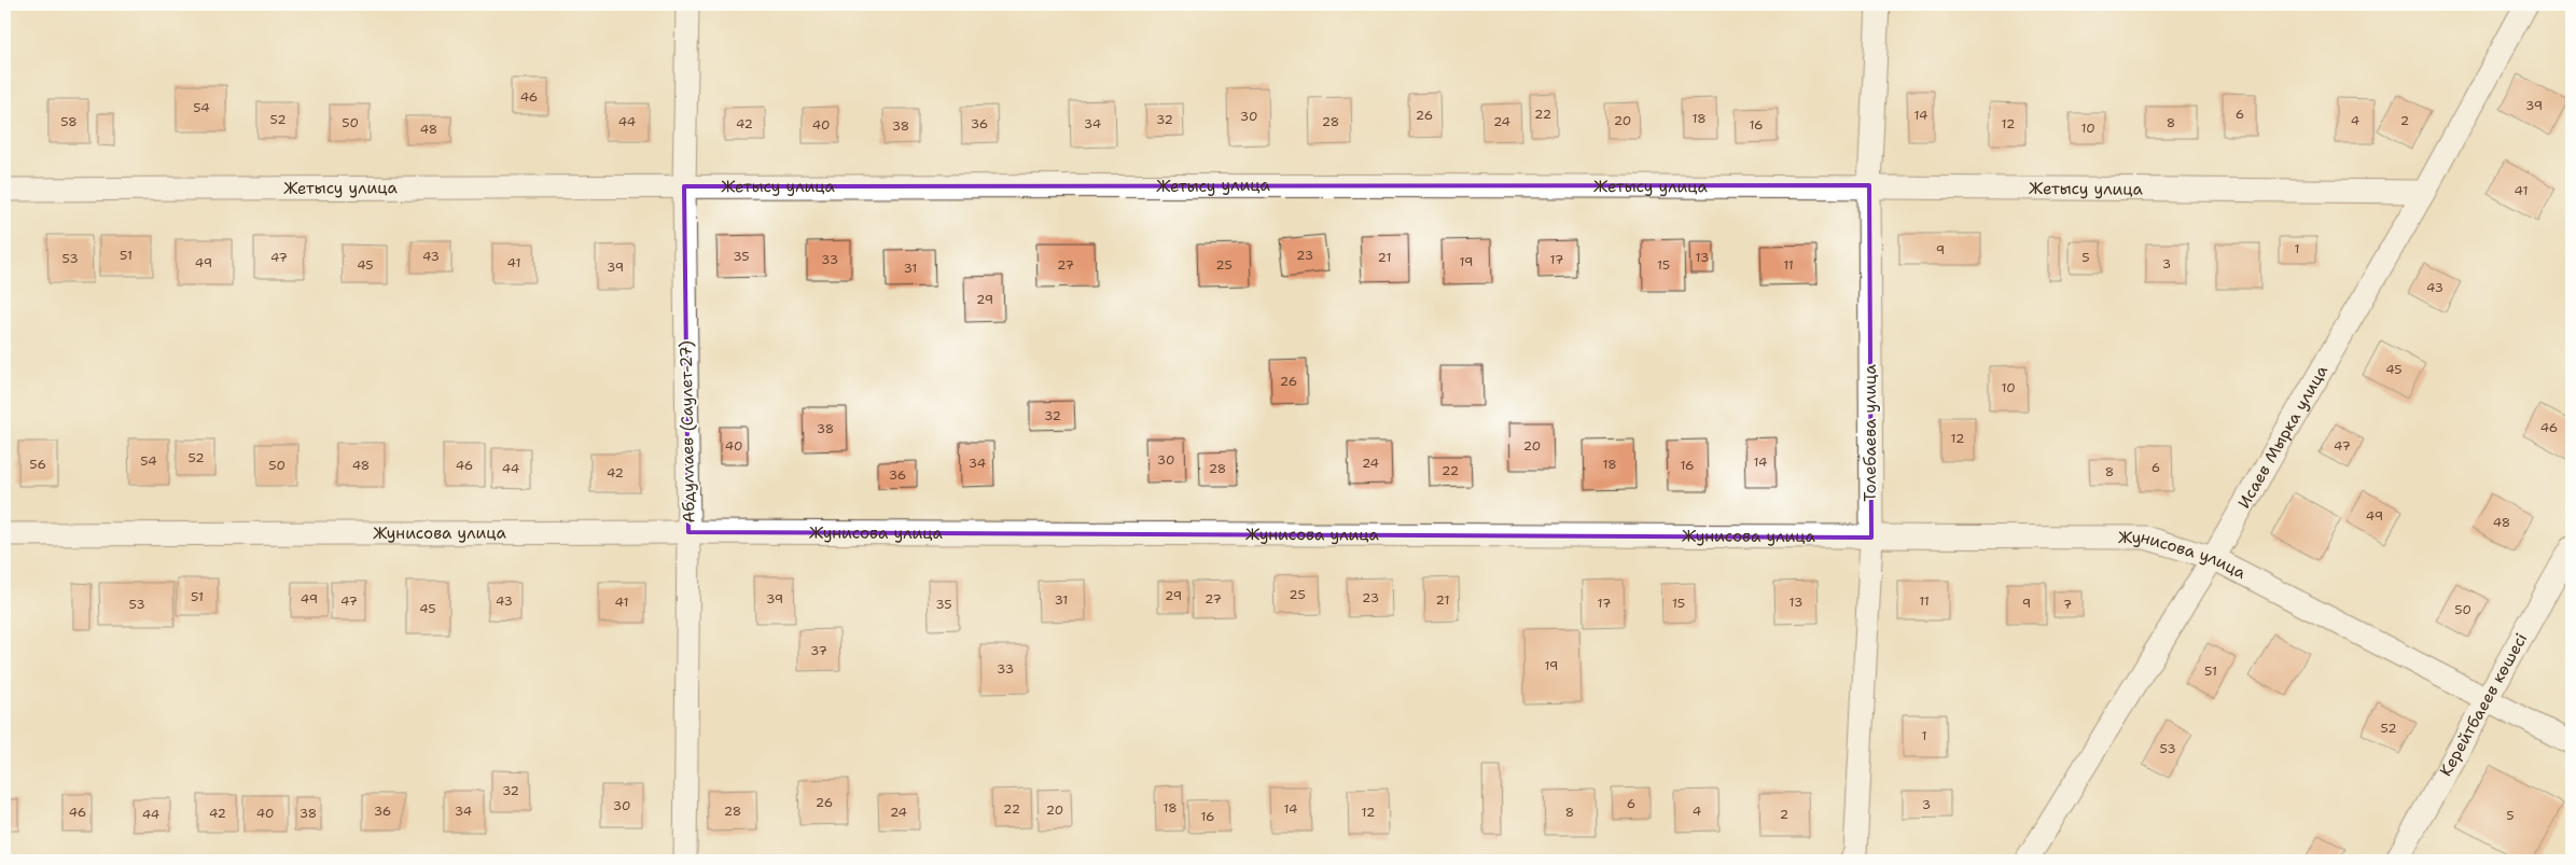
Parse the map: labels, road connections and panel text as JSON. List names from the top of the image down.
{
  "streets": {
    "street": [
      "Жетысу улица",
      "Абдуллаев (Саулет-27)",
      "Толебаева улица",
      "Исаев Мырка улица",
      "Жунисова улица",
      "Керейтбаеев көшесі"
    ]
  },
  "crossings": [
    ["Жетысу улица", "Абдуллаев (Саулет-27)"],
    ["Жетысу улица", "Толебаева улица"],
    ["Жетысу улица", "Исаев Мырка улица"],
    ["Абдуллаев (Саулет-27)", "Жунисова улица"],
    ["Толебаева улица", "Жунисова улица"],
    ["Исаев Мырка улица", "Жунисова улица"],
    ["Жунисова улица", "Керейтбаеев көшесі"]
  ],
  "house_numbers": [
    "46",
    "39",
    "54",
    "22",
    "6",
    "26",
    "14",
    "30",
    "18",
    "52",
    "32",
    "20",
    "4",
    "2",
    "58",
    "44",
    "28",
    "24",
    "50",
    "8",
    "42",
    "36",
    "34",
    "12",
    "40",
    "16",
    "38",
    "10",
    "48",
    "41",
    "1",
    "9",
    "51",
    "23",
    "43",
    "35",
    "47",
    "21",
    "13",
    "5",
    "53",
    "33",
    "17",
    "19",
    "49",
    "41",
    "3",
    "45",
    "27",
    "25",
    "15",
    "11",
    "39",
    "31",
    "43",
    "29",
    "45",
    "26",
    "10",
    "32",
    "46",
    "38",
    "12",
    "40",
    "20",
    "47",
    "52",
    "30",
    "54",
    "14",
    "34",
    "24",
    "56",
    "18",
    "50",
    "48",
    "46",
    "16",
    "6",
    "44",
    "28",
    "22",
    "8",
    "42",
    "36",
    "49",
    "48",
    "25",
    "29",
    "51",
    "23",
    "49",
    "39",
    "27",
    "31",
    "21",
    "47",
    "43",
    "11",
    "41",
    "13",
    "17",
    "15",
    "9",
    "53",
    "35",
    "7",
    "45",
    "50",
    "37",
    "19",
    "33",
    "51",
    "52",
    "1",
    "53",
    "32",
    "26",
    "6",
    "3",
    "30",
    "18",
    "22",
    "14",
    "20",
    "36",
    "34",
    "28",
    "4",
    "46",
    "24",
    "12",
    "8",
    "42",
    "40",
    "38",
    "44",
    "2",
    "5",
    "16"
  ]
}
